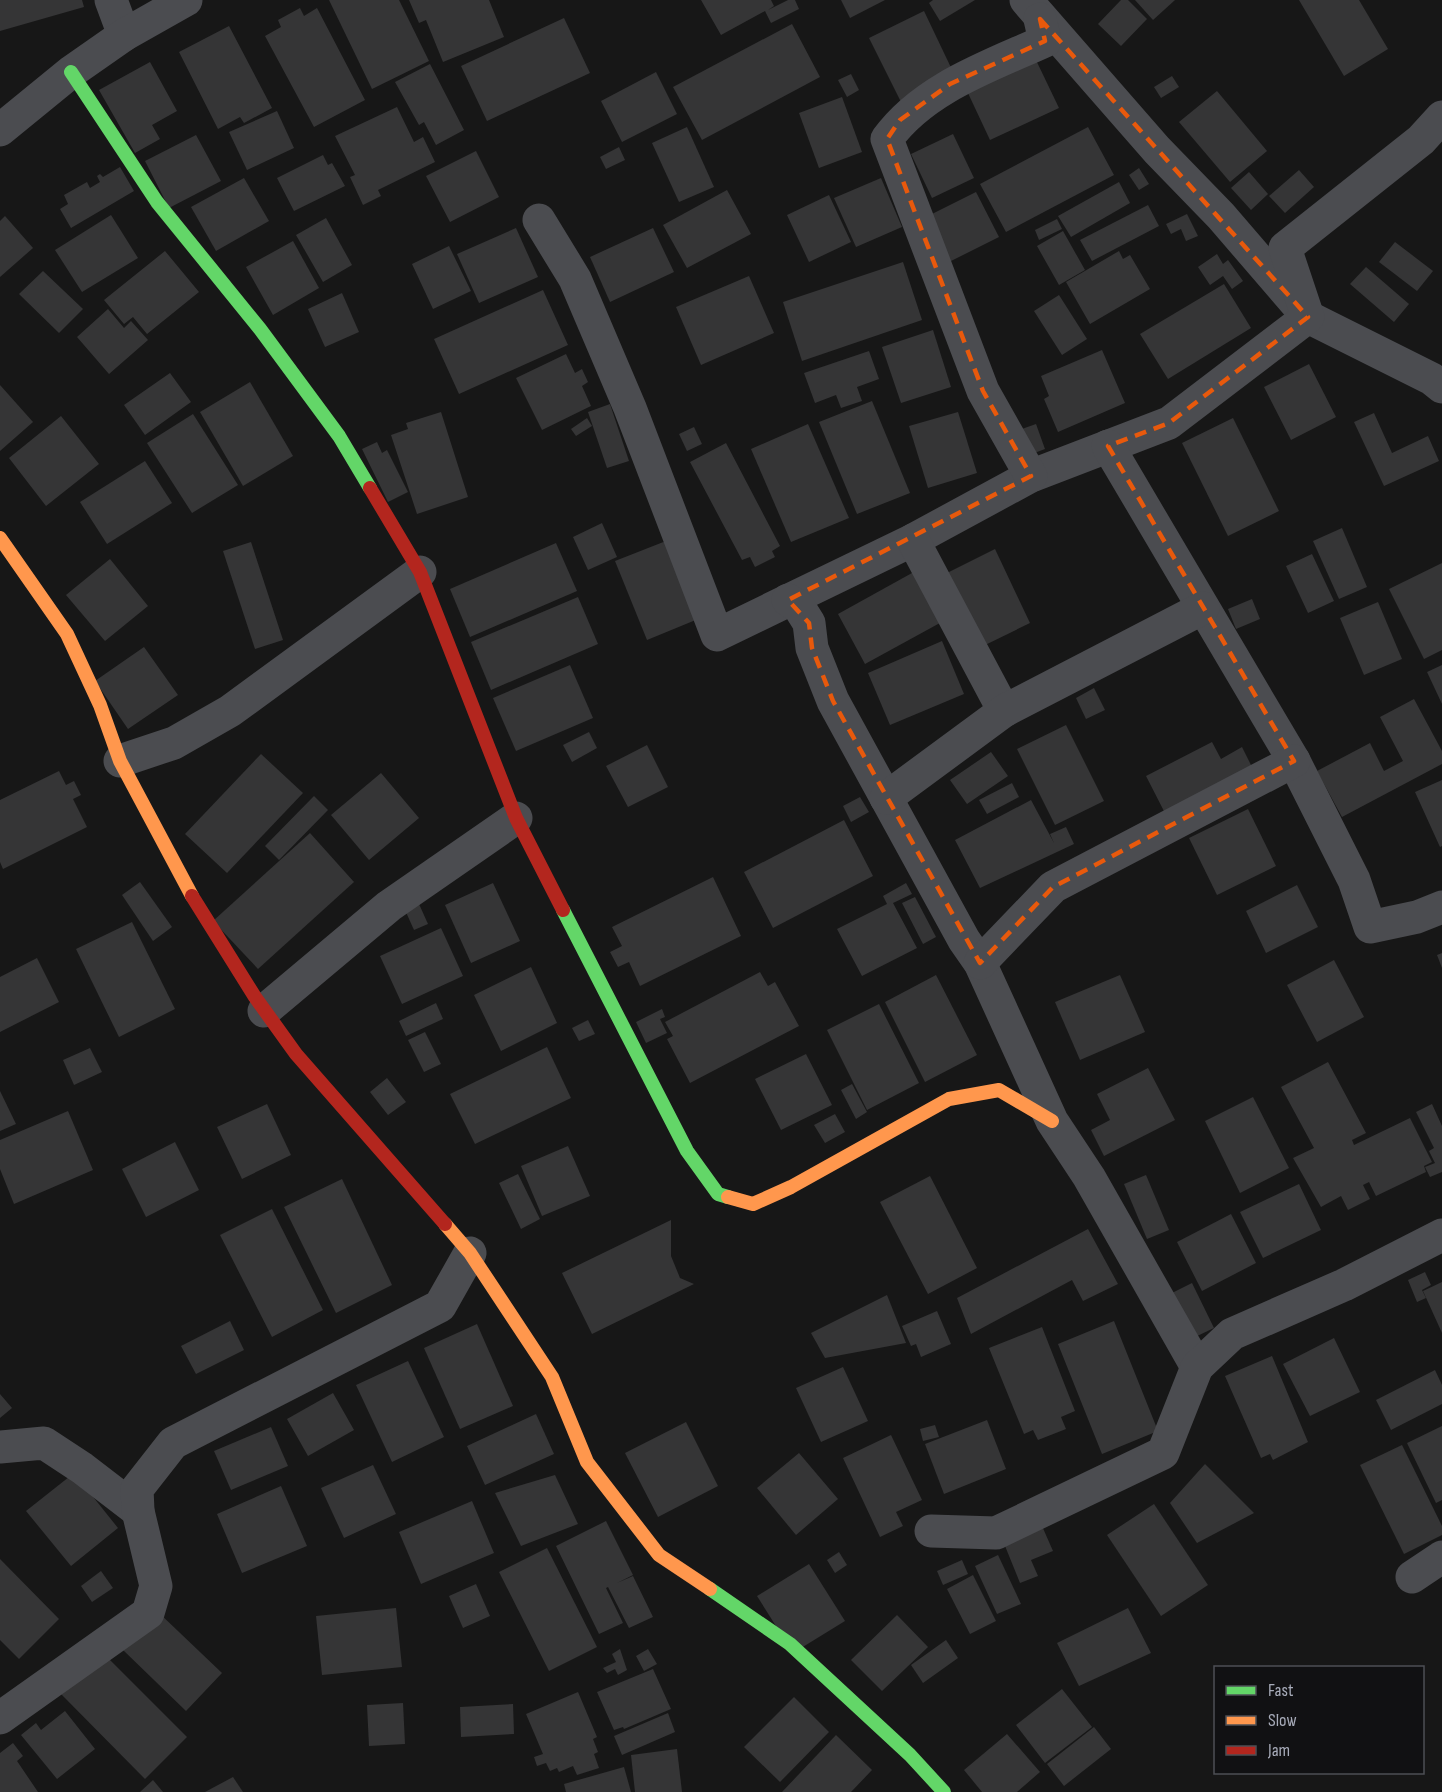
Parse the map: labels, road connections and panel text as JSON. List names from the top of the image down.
{
  "legend": ["Fast", "Slow", "Jam"]
}
